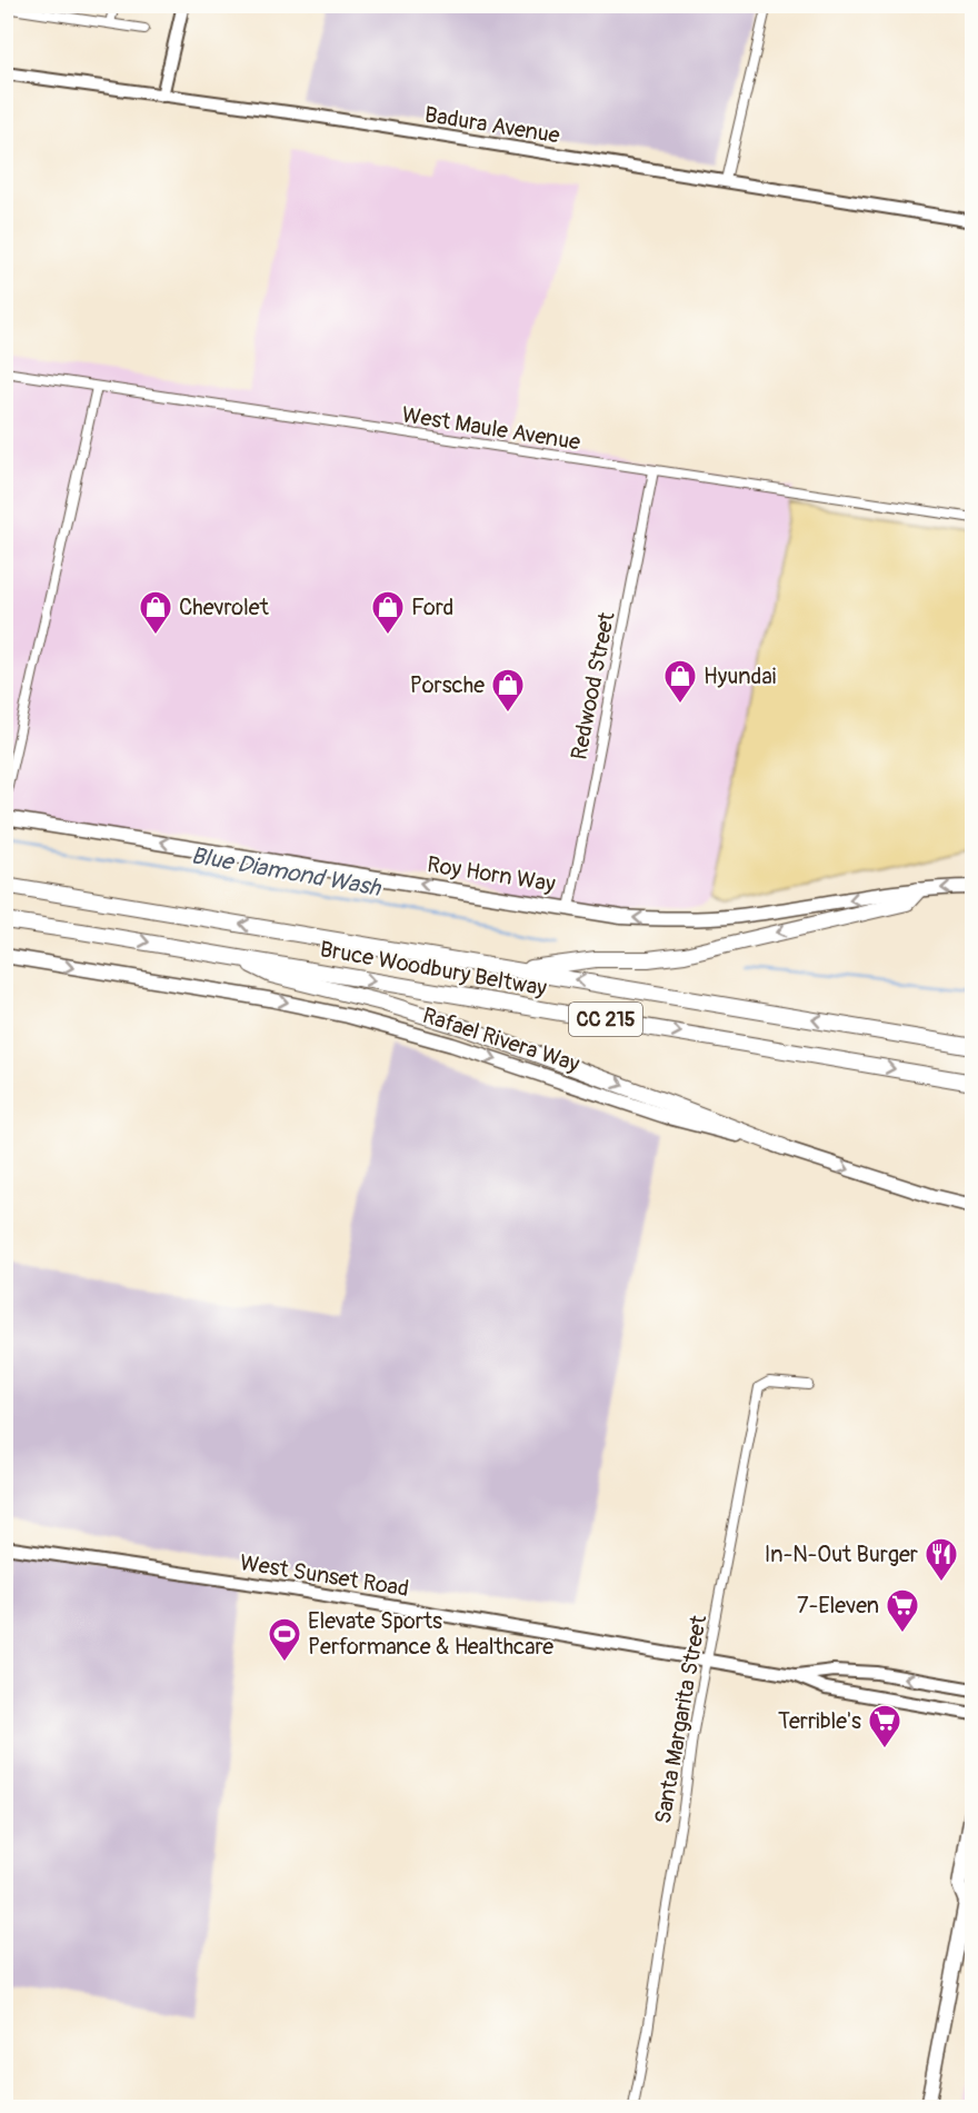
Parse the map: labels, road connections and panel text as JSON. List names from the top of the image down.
{
  "streets": {
    "highway": ["Bruce Woodbury Beltway", "CC 215"],
    "main road": [
      "Badura Avenue",
      "Roy Horn Way",
      "Rafael Rivera Way",
      "West Sunset Road"
    ],
    "street": ["West Maule Avenue", "Redwood Street", "Santa Margarita Street"]
  },
  "crossings": [
    ["West Maule Avenue", "Redwood Street"],
    ["Redwood Street", "Roy Horn Way"],
    ["West Sunset Road", "Santa Margarita Street"]
  ],
  "one_way": ["Roy Horn Way", "Rafael Rivera Way"],
  "water": ["Blue Diamond Wash"],
  "places": {
    "shop": [
      "Chevrolet",
      "Ford",
      "Hyundai",
      "Porsche"
    ],
    "restaurant": ["In-N-Out Burger"],
    "supermarket": ["7-Eleven", "Terrible's"],
    "sports": ["Elevate Sports Performance & Healthcare"]
  }
}
